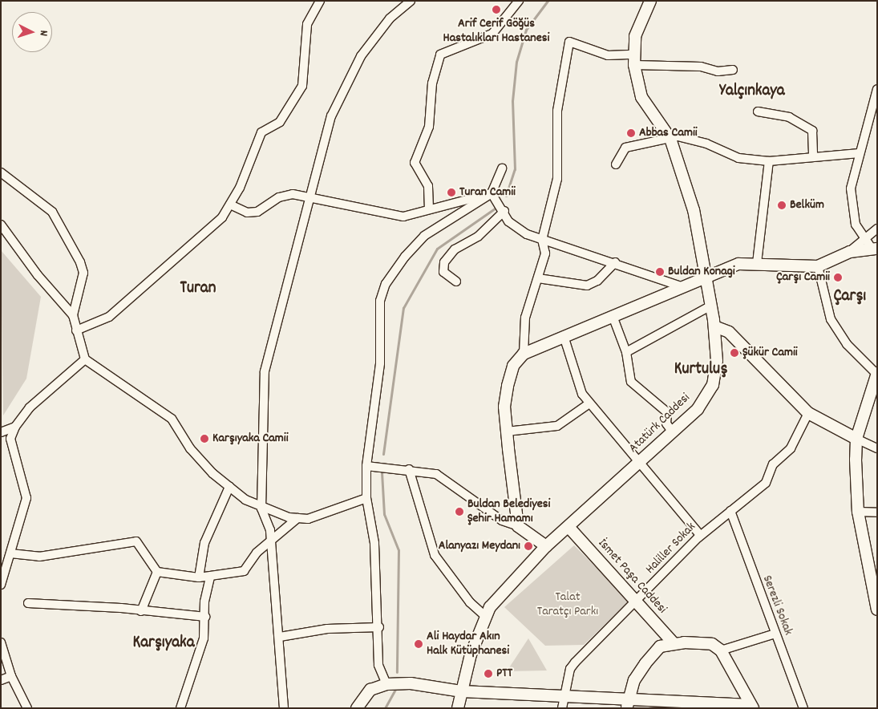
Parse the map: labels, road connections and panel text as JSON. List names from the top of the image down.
{
  "streets": {
    "street": [
      "Atatürk Caddesi",
      "Haliller Sokak",
      "İsmet Paşa Caddesi",
      "Serezli Sokak"
    ]
  },
  "crossings": [
    ["Atatürk Caddesi", "İsmet Paşa Caddesi"],
    ["Haliller Sokak", "İsmet Paşa Caddesi"],
    ["Haliller Sokak", "Serezli Sokak"]
  ],
  "districts": [
    "Yalçınkaya",
    "Turan",
    "Çarşı",
    "Kurtuluş",
    "Karşıyaka"
  ],
  "parks": ["Talat Taratçı Parkı"],
  "places": [
    "Arif Cerif Göğüs Hastalıkları Hastanesi",
    "Abbas Camii",
    "Turan Camii",
    "Belküm",
    "Buldan Konagi",
    "Çarşı Camii",
    "Şükür Camii",
    "Karşıyaka Camii",
    "Buldan Belediyesi Şehir Hamamı",
    "Alanyazı Meydanı",
    "Ali Haydar Akın Halk Kütüphanesi",
    "PTT"
  ],
  "north": "right"
}
